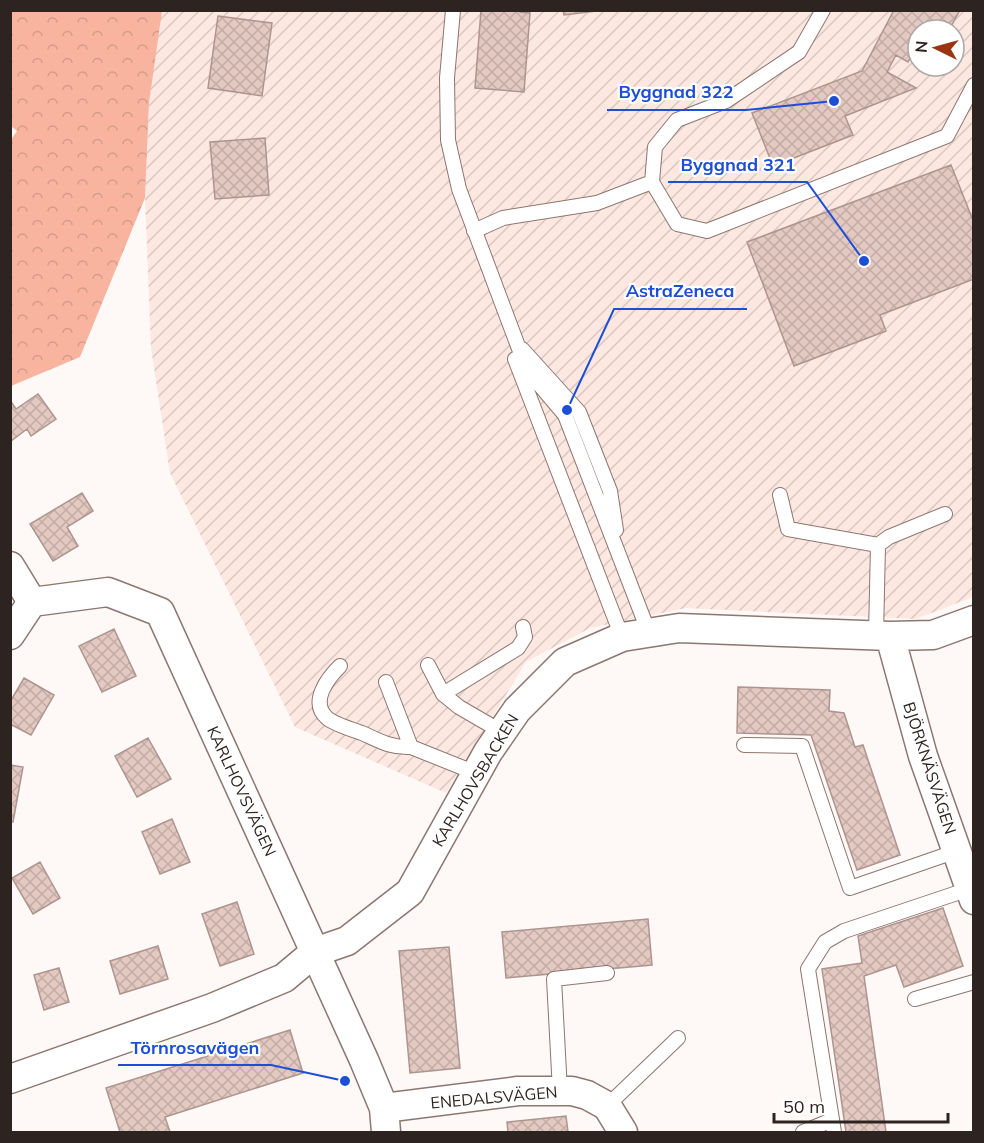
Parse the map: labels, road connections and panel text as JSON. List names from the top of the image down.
{
  "streets": {
    "street": [
      "BJÖRKNÄSVÄGEN",
      "KARLHOVSBACKEN",
      "KARLHOVSVÄGEN",
      "ENEDALSVÄGEN"
    ]
  },
  "crossings": [
    ["BJÖRKNÄSVÄGEN", "KARLHOVSBACKEN"],
    ["KARLHOVSBACKEN", "KARLHOVSVÄGEN"],
    ["KARLHOVSVÄGEN", "ENEDALSVÄGEN"]
  ],
  "places": [
    "Byggnad 322",
    "Byggnad 321",
    "AstraZeneca",
    "Törnrosavägen"
  ],
  "scale_bar": "50 m",
  "north": "left"
}
